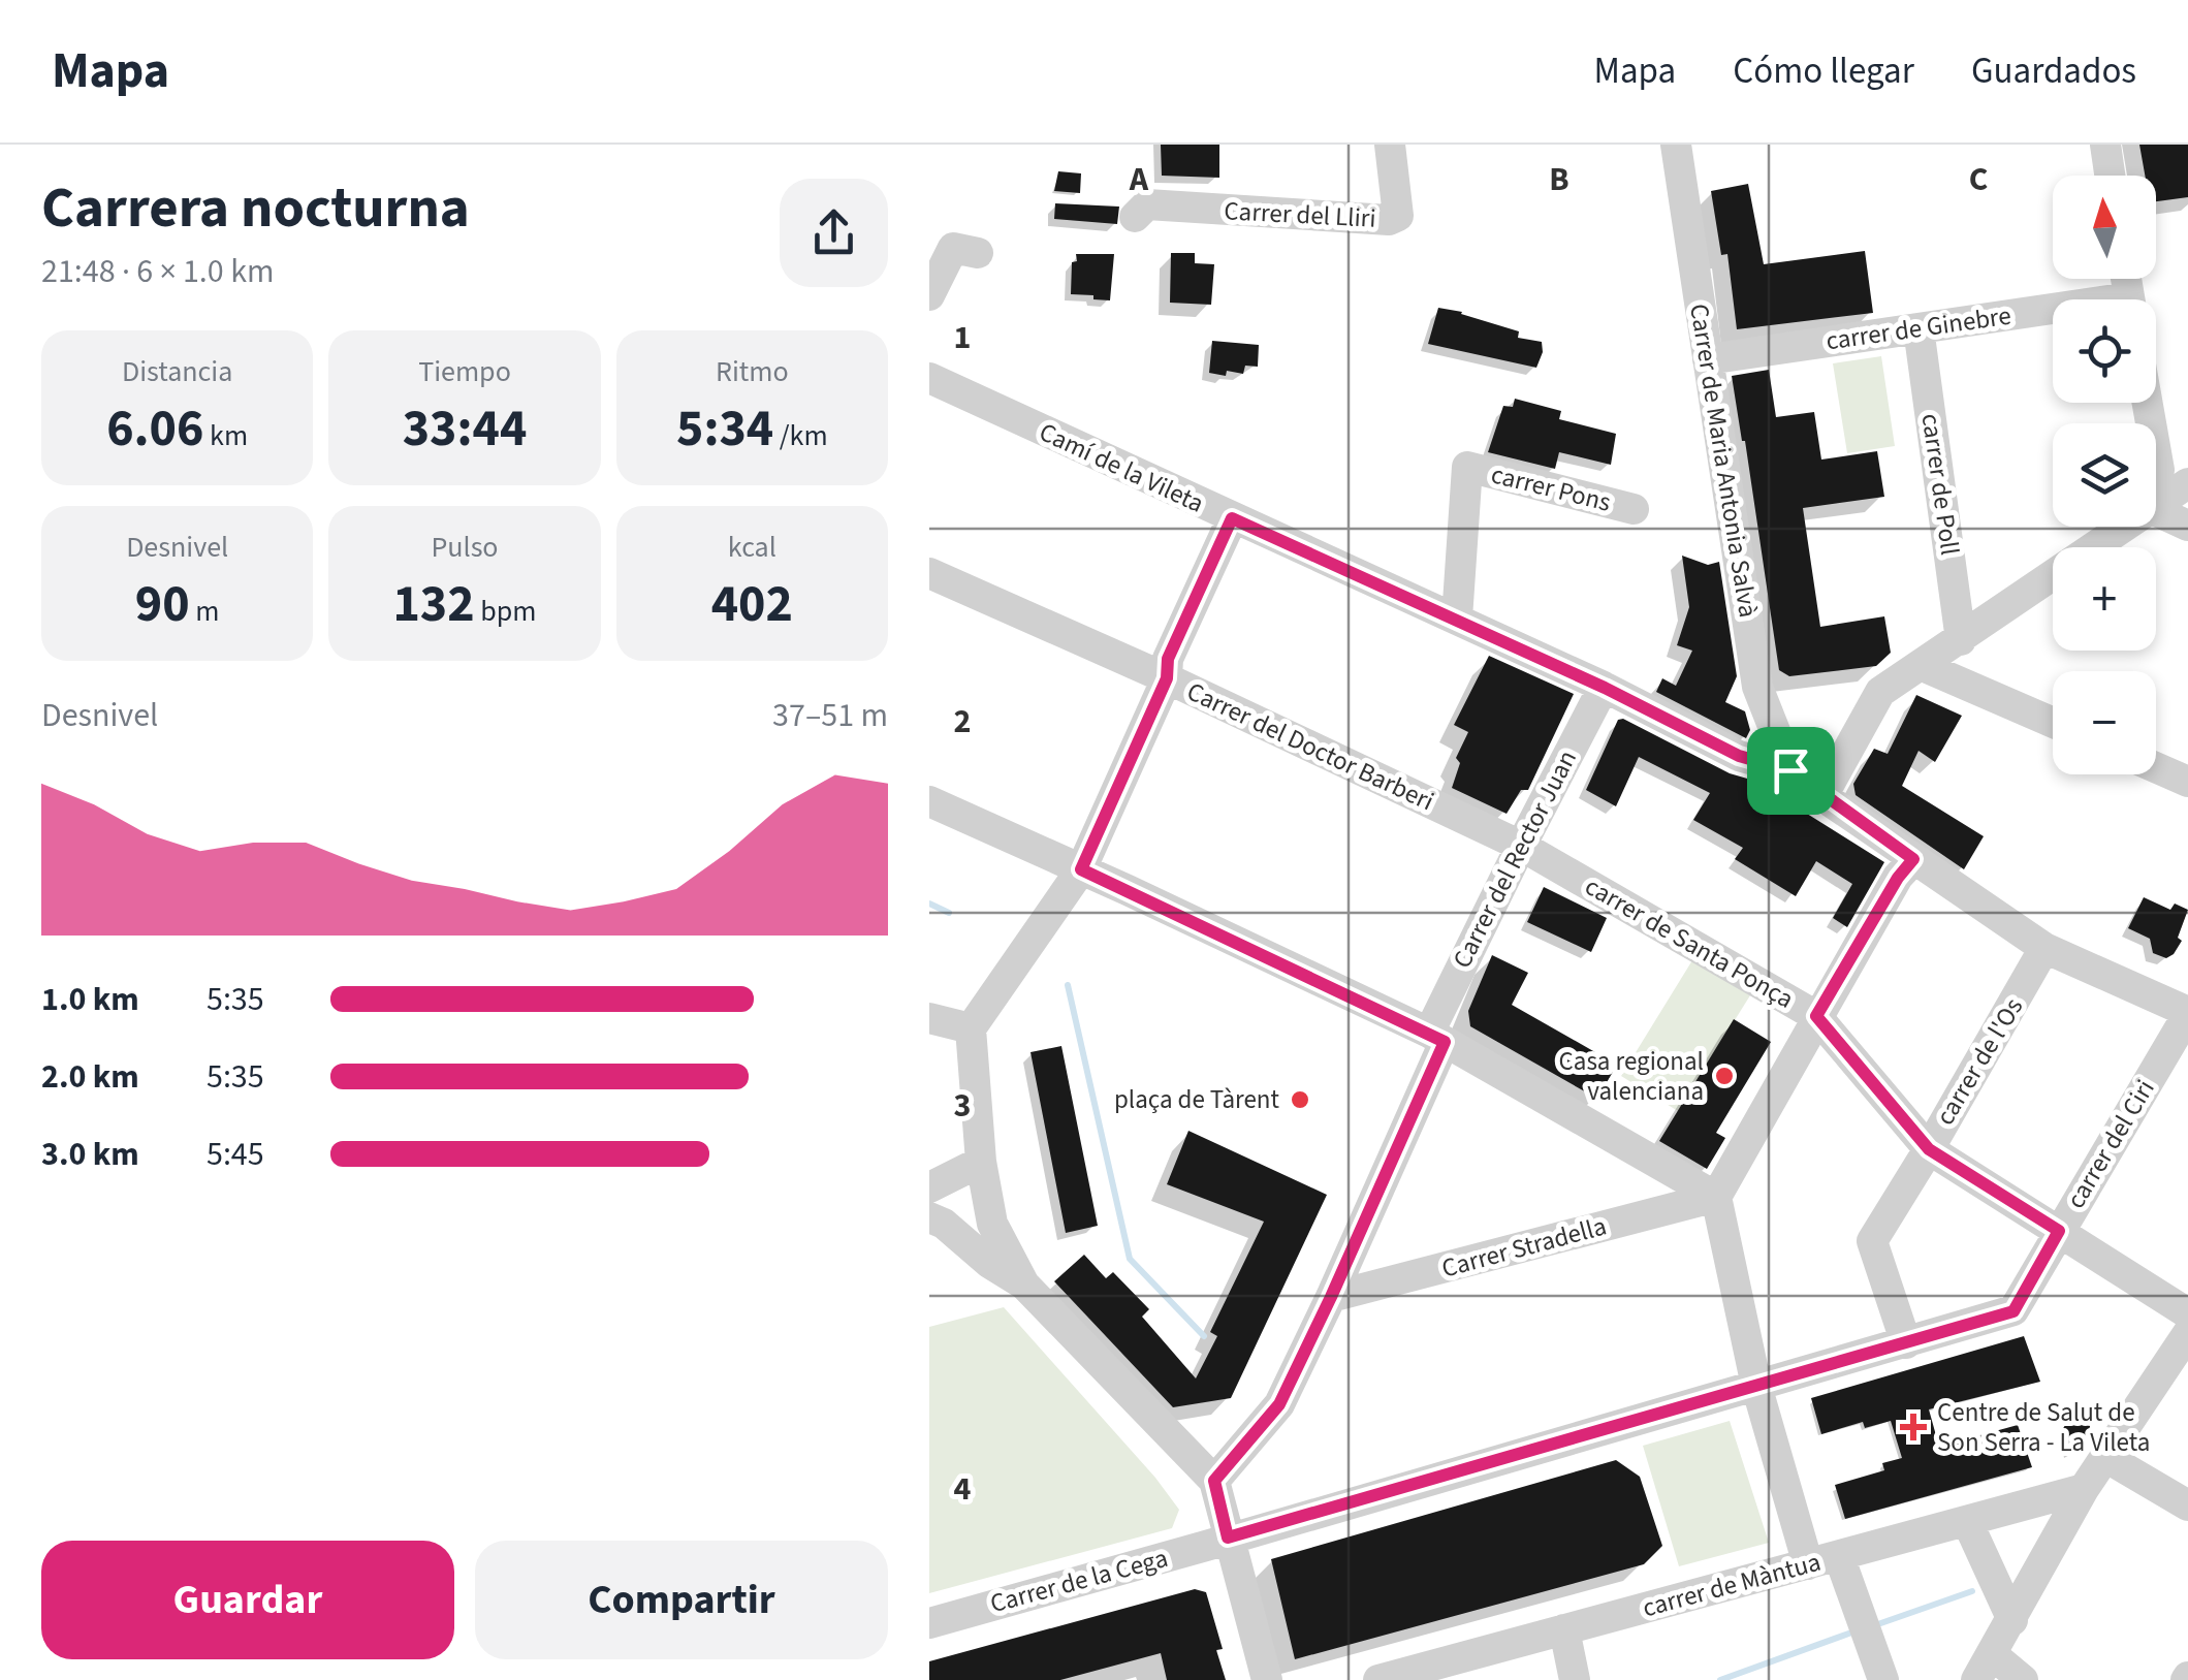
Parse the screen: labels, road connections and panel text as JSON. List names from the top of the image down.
{
  "streets": {
    "street": [
      "Carrer del Lliri",
      "carrer de Ginebre",
      "Carrer de Maria Antonia Salvà",
      "Camí de la Vileta",
      "carrer de Poll",
      "carrer Pons",
      "Carrer del Doctor Barberi",
      "Carrer del Rector Juan",
      "carrer de Santa Ponça",
      "carrer de l'Os",
      "carrer del Ciri",
      "Carrer Stradella",
      "Carrer de la Cega",
      "carrer de Màntua"
    ]
  },
  "crossings": [
    ["carrer de Ginebre", "Carrer de Maria Antonia Salvà"],
    ["carrer de Ginebre", "carrer de Poll"],
    ["Carrer de Maria Antonia Salvà", "Camí de la Vileta"],
    ["Camí de la Vileta", "carrer Pons"],
    ["Camí de la Vileta", "Carrer del Rector Juan"],
    ["Camí de la Vileta", "carrer de l'Os"],
    ["Camí de la Vileta", "carrer del Ciri"],
    ["Carrer del Doctor Barberi", "Carrer del Rector Juan"],
    ["Carrer del Doctor Barberi", "carrer de Santa Ponça"],
    ["Carrer del Rector Juan", "carrer de Santa Ponça"],
    ["Carrer del Rector Juan", "Carrer Stradella"],
    ["carrer de Santa Ponça", "carrer de l'Os"],
    ["carrer de Santa Ponça", "carrer del Ciri"],
    ["carrer de l'Os", "carrer del Ciri"],
    ["carrer del Ciri", "Carrer de la Cega"]
  ],
  "places": {
    "other": ["Casa regional valenciana", "plaça de Tàrent"],
    "health": ["Centre de Salut de Son Serra - La Vileta"]
  },
  "north": "top",
  "page": {
    "header": "Mapa",
    "nav": ["Mapa", "Cómo llegar", "Guardados"],
    "heading": ["Carrera nocturna", "21:48 · 6 × 1.0 km"],
    "map_buttons": ["+", "−"],
    "stats": [
      ["Distancia", "6.06 km"],
      ["Tiempo", "33:44"],
      ["Ritmo", "5:34 /km"],
      ["Desnivel", "90 m"],
      ["Pulso", "132 bpm"],
      ["kcal", "402"]
    ],
    "chart": ["Desnivel", "37–51 m"],
    "list": [
      {
        "name": "1.0 km",
        "note": "5:35"
      },
      {
        "name": "2.0 km",
        "note": "5:35"
      },
      {
        "name": "3.0 km",
        "note": "5:45"
      }
    ],
    "buttons": ["Guardar", "Compartir"]
  },
  "grid": {
    "columns": ["A", "B", "C"],
    "rows": [
      "1",
      "2",
      "3",
      "4"
    ]
  }
}
